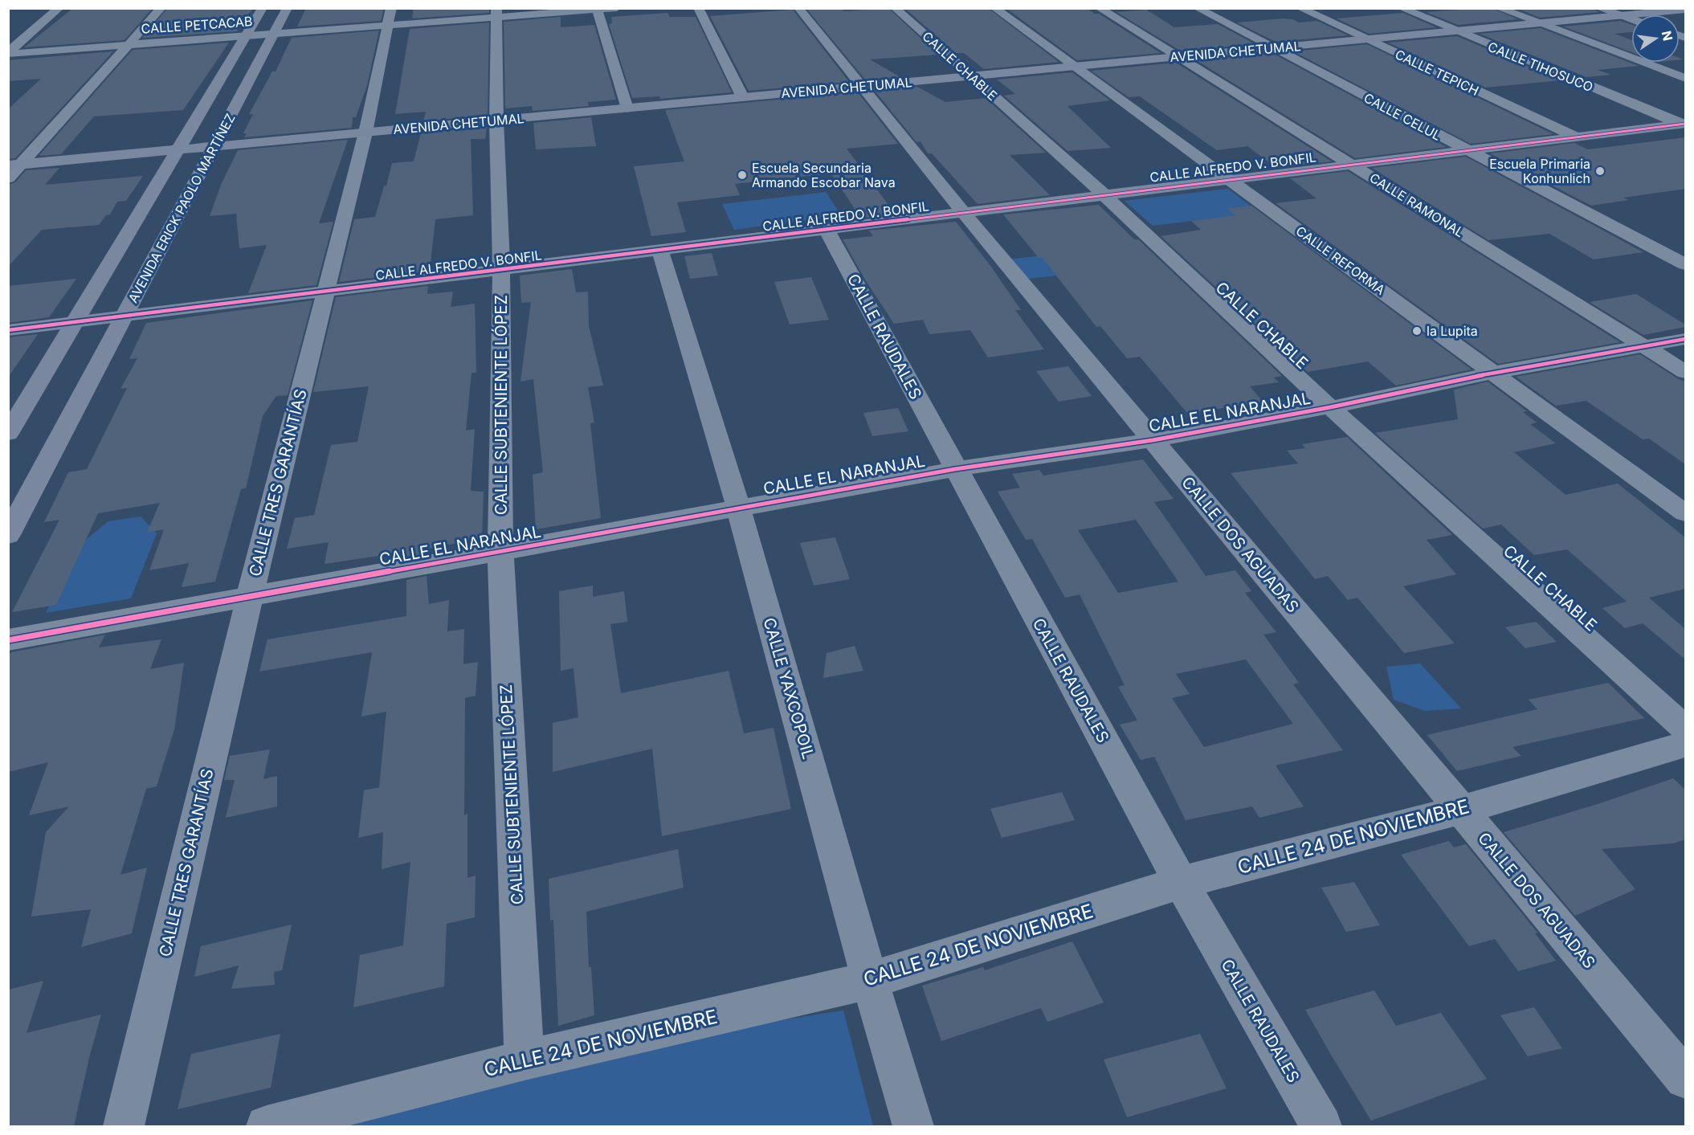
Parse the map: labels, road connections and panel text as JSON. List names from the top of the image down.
{
  "streets": {
    "main road": ["AVENIDA CHETUMAL", "AVENIDA ERICK PAOLO MARTÍNEZ"],
    "street": [
      "CALLE PETCACAB",
      "CALLE CHABLE",
      "CALLE TIHOSUCO",
      "CALLE TEPICH",
      "CALLE CELUL",
      "CALLE ALFREDO V. BONFIL",
      "CALLE RAMONAL",
      "CALLE REFORMA",
      "CALLE RAUDALES",
      "CALLE SUBTENIENTE LÓPEZ",
      "CALLE EL NARANJAL",
      "CALLE TRES GARANTÍAS",
      "CALLE DOS AGUADAS",
      "CALLE YAXCOPOIL",
      "CALLE 24 DE NOVIEMBRE"
    ]
  },
  "crossings": [
    ["CALLE PETCACAB", "AVENIDA ERICK PAOLO MARTÍNEZ"],
    ["CALLE PETCACAB", "CALLE SUBTENIENTE LÓPEZ"],
    ["CALLE PETCACAB", "CALLE TRES GARANTÍAS"],
    ["AVENIDA CHETUMAL", "CALLE CHABLE"],
    ["AVENIDA CHETUMAL", "CALLE TIHOSUCO"],
    ["AVENIDA CHETUMAL", "CALLE TEPICH"],
    ["AVENIDA CHETUMAL", "CALLE CELUL"],
    ["AVENIDA CHETUMAL", "CALLE RAMONAL"],
    ["AVENIDA CHETUMAL", "AVENIDA ERICK PAOLO MARTÍNEZ"],
    ["AVENIDA CHETUMAL", "CALLE REFORMA"],
    ["AVENIDA CHETUMAL", "CALLE SUBTENIENTE LÓPEZ"],
    ["AVENIDA CHETUMAL", "CALLE TRES GARANTÍAS"],
    ["AVENIDA CHETUMAL", "CALLE DOS AGUADAS"],
    ["CALLE CHABLE", "CALLE ALFREDO V. BONFIL"],
    ["CALLE CHABLE", "CALLE EL NARANJAL"],
    ["CALLE TIHOSUCO", "CALLE ALFREDO V. BONFIL"],
    ["CALLE TEPICH", "CALLE ALFREDO V. BONFIL"],
    ["CALLE CELUL", "CALLE ALFREDO V. BONFIL"],
    ["CALLE ALFREDO V. BONFIL", "CALLE RAMONAL"],
    ["CALLE ALFREDO V. BONFIL", "AVENIDA ERICK PAOLO MARTÍNEZ"],
    ["CALLE ALFREDO V. BONFIL", "CALLE REFORMA"],
    ["CALLE ALFREDO V. BONFIL", "CALLE RAUDALES"],
    ["CALLE ALFREDO V. BONFIL", "CALLE SUBTENIENTE LÓPEZ"],
    ["CALLE ALFREDO V. BONFIL", "CALLE TRES GARANTÍAS"],
    ["CALLE ALFREDO V. BONFIL", "CALLE DOS AGUADAS"],
    ["CALLE ALFREDO V. BONFIL", "CALLE YAXCOPOIL"],
    ["CALLE RAMONAL", "CALLE EL NARANJAL"],
    ["CALLE REFORMA", "CALLE EL NARANJAL"],
    ["CALLE RAUDALES", "CALLE EL NARANJAL"],
    ["CALLE RAUDALES", "CALLE 24 DE NOVIEMBRE"],
    ["CALLE SUBTENIENTE LÓPEZ", "CALLE EL NARANJAL"],
    ["CALLE SUBTENIENTE LÓPEZ", "CALLE 24 DE NOVIEMBRE"],
    ["CALLE EL NARANJAL", "CALLE TRES GARANTÍAS"],
    ["CALLE EL NARANJAL", "CALLE DOS AGUADAS"],
    ["CALLE EL NARANJAL", "CALLE YAXCOPOIL"],
    ["CALLE DOS AGUADAS", "CALLE 24 DE NOVIEMBRE"],
    ["CALLE YAXCOPOIL", "CALLE 24 DE NOVIEMBRE"]
  ],
  "places": ["Escuela Primaria Konhunlich", "Escuela Secundaria Armando Escobar Nava", "la Lupita"],
  "north": "right"
}
